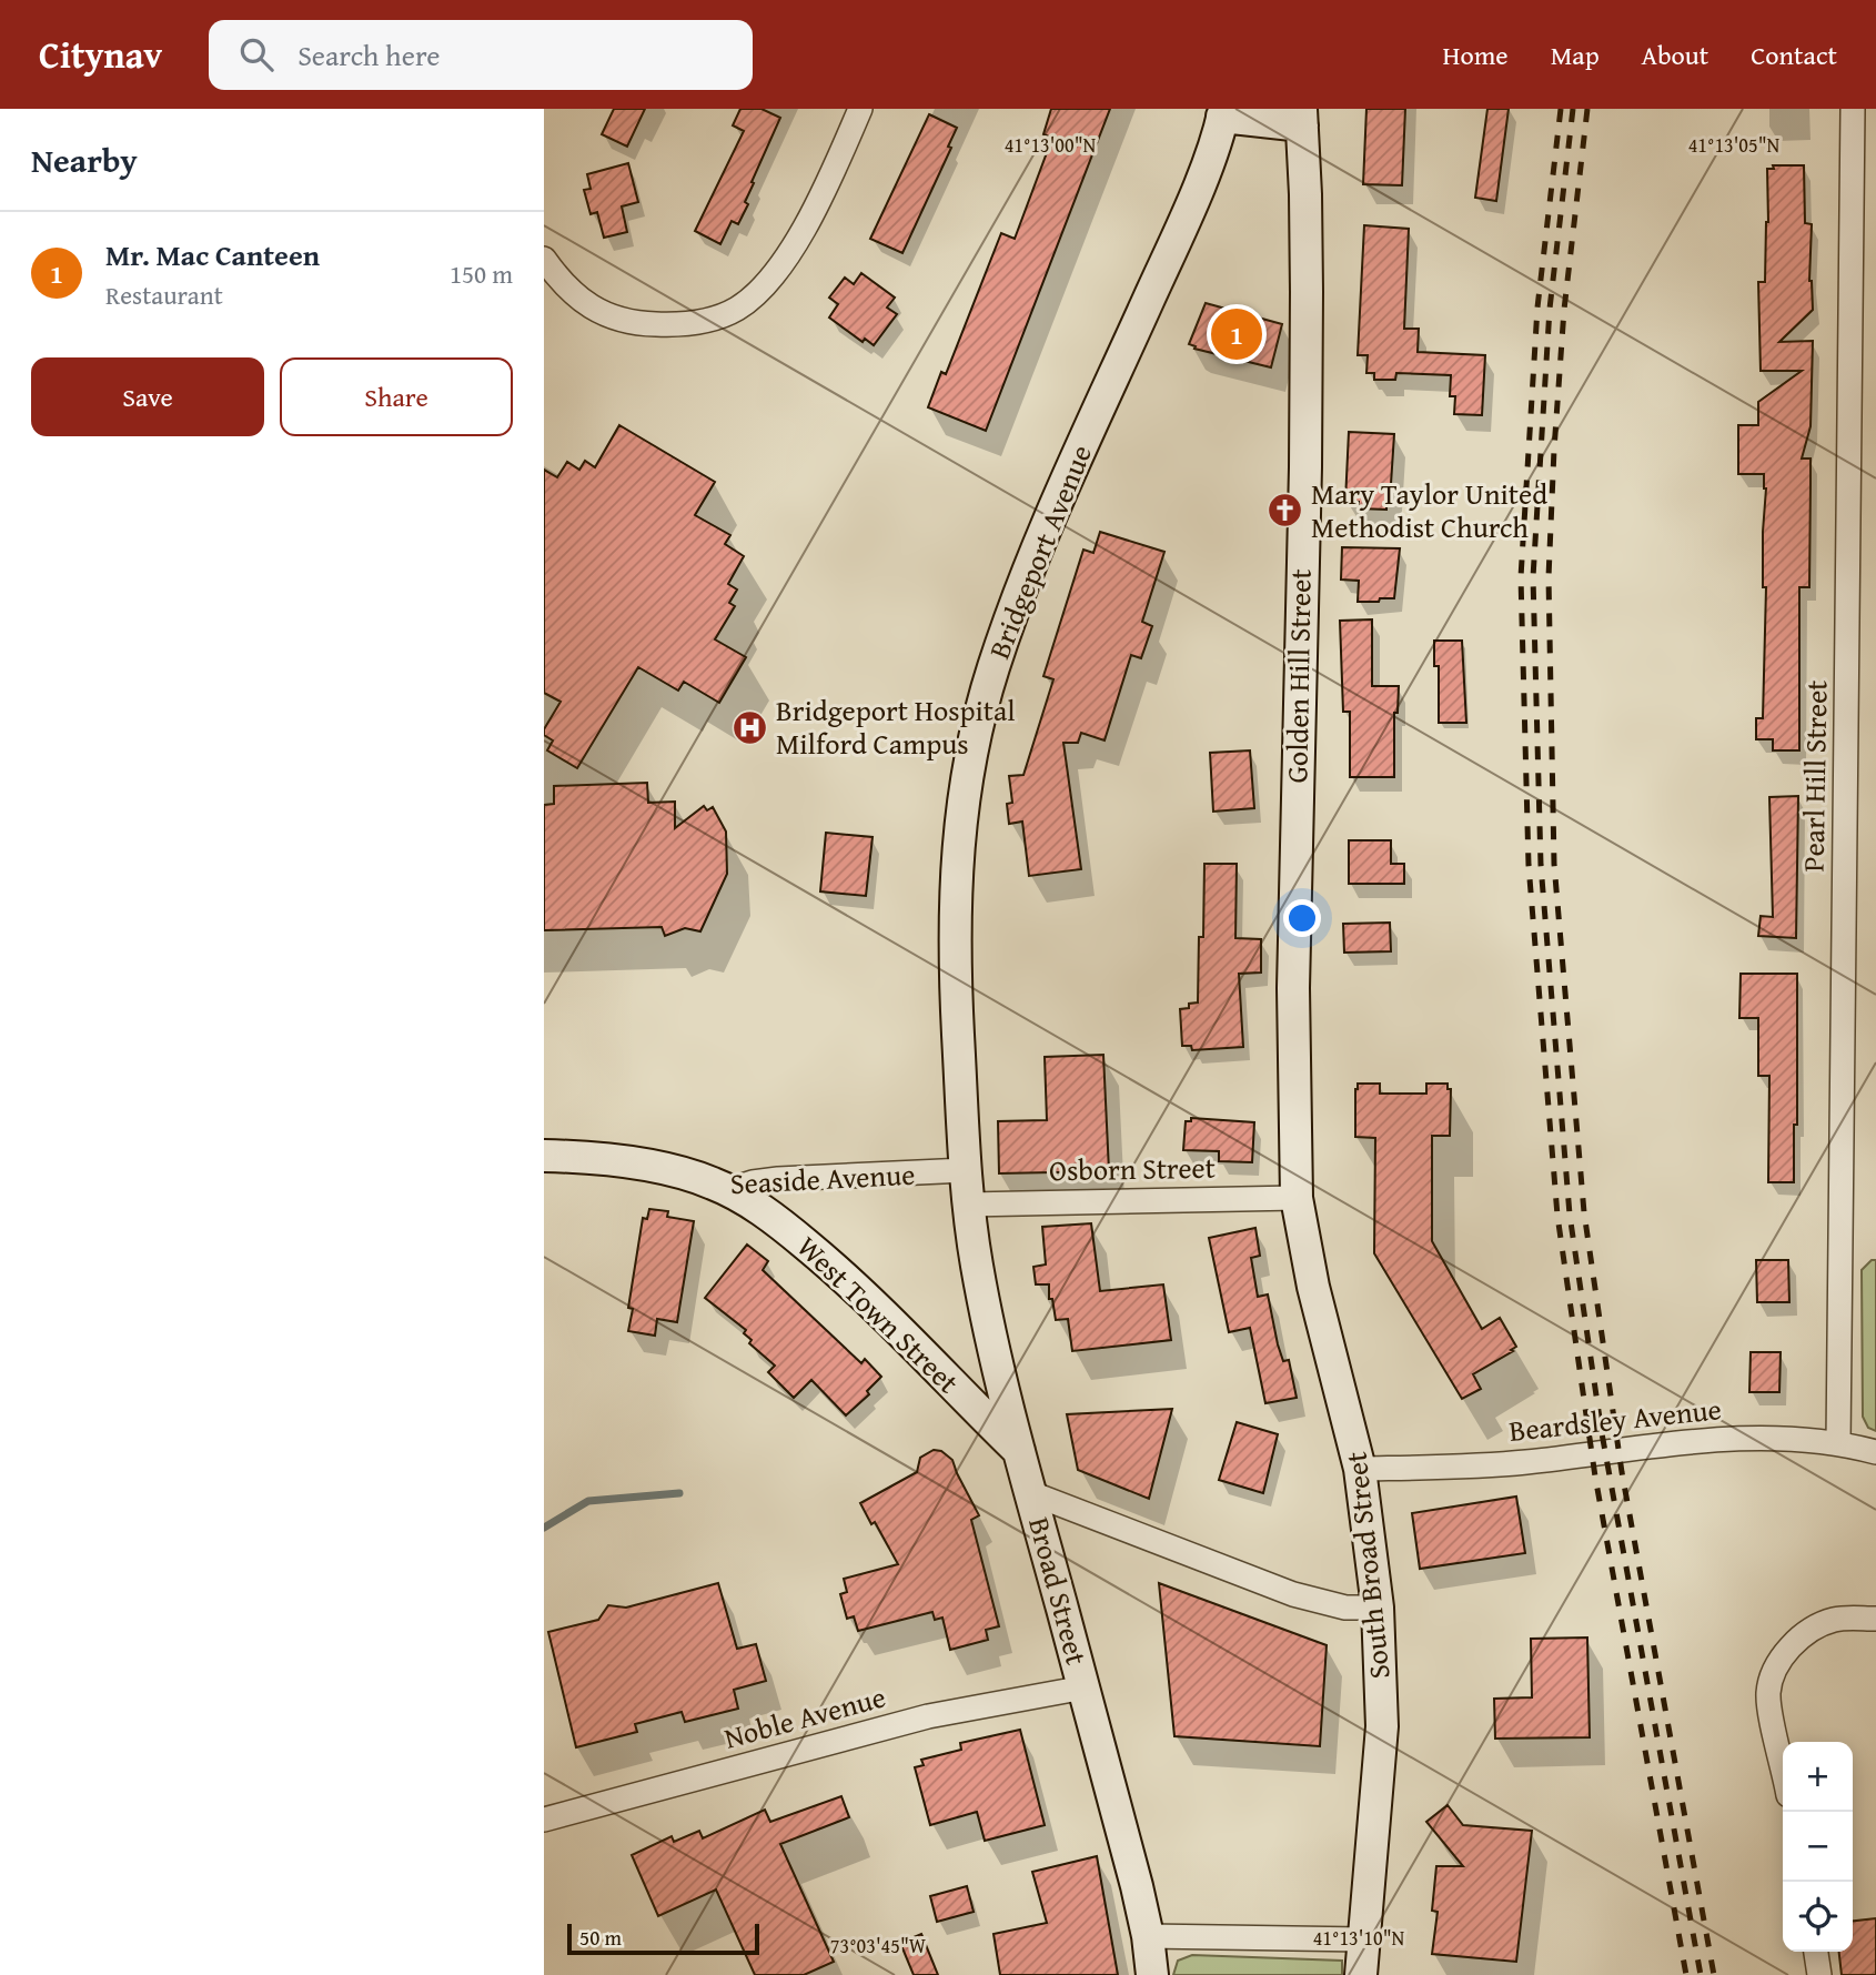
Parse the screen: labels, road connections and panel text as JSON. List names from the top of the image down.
{
  "streets": {
    "main road": [
      "Bridgeport Avenue",
      "Golden Hill Street",
      "Seaside Avenue",
      "West Town Street",
      "South Broad Street",
      "Broad Street"
    ],
    "street": [
      "Pearl Hill Street",
      "Osborn Street",
      "Beardsley Avenue",
      "Noble Avenue"
    ]
  },
  "crossings": [
    ["Bridgeport Avenue", "Osborn Street"],
    ["Bridgeport Avenue", "Seaside Avenue"],
    ["Bridgeport Avenue", "Broad Street"],
    ["Golden Hill Street", "Osborn Street"],
    ["Golden Hill Street", "South Broad Street"],
    ["Pearl Hill Street", "Beardsley Avenue"],
    ["Osborn Street", "South Broad Street"],
    ["Osborn Street", "Broad Street"],
    ["Seaside Avenue", "West Town Street"],
    ["West Town Street", "Broad Street"],
    ["Beardsley Avenue", "South Broad Street"],
    ["Broad Street", "Noble Avenue"]
  ],
  "places": {
    "church": ["Mary Taylor United Methodist Church"],
    "hospital": ["Bridgeport Hospital Milford Campus"]
  },
  "scale_bar": "50 m",
  "page": {
    "header": "Citynav",
    "search": "Search here",
    "nav": [
      "Home",
      "Map",
      "About",
      "Contact"
    ],
    "heading": "Nearby",
    "list": [
      {
        "mark": "1",
        "name": "Mr. Mac Canteen",
        "note": "Restaurant",
        "value": "150 m"
      }
    ],
    "pins": "1",
    "buttons": ["Save", "Share"],
    "map_buttons": ["+", "−"],
    "scale": "50 m"
  },
  "coordinates": [
    "41°13'00\"N",
    "41°13'05\"N",
    "41°13'10\"N",
    "73°03'45\"W"
  ]
}
